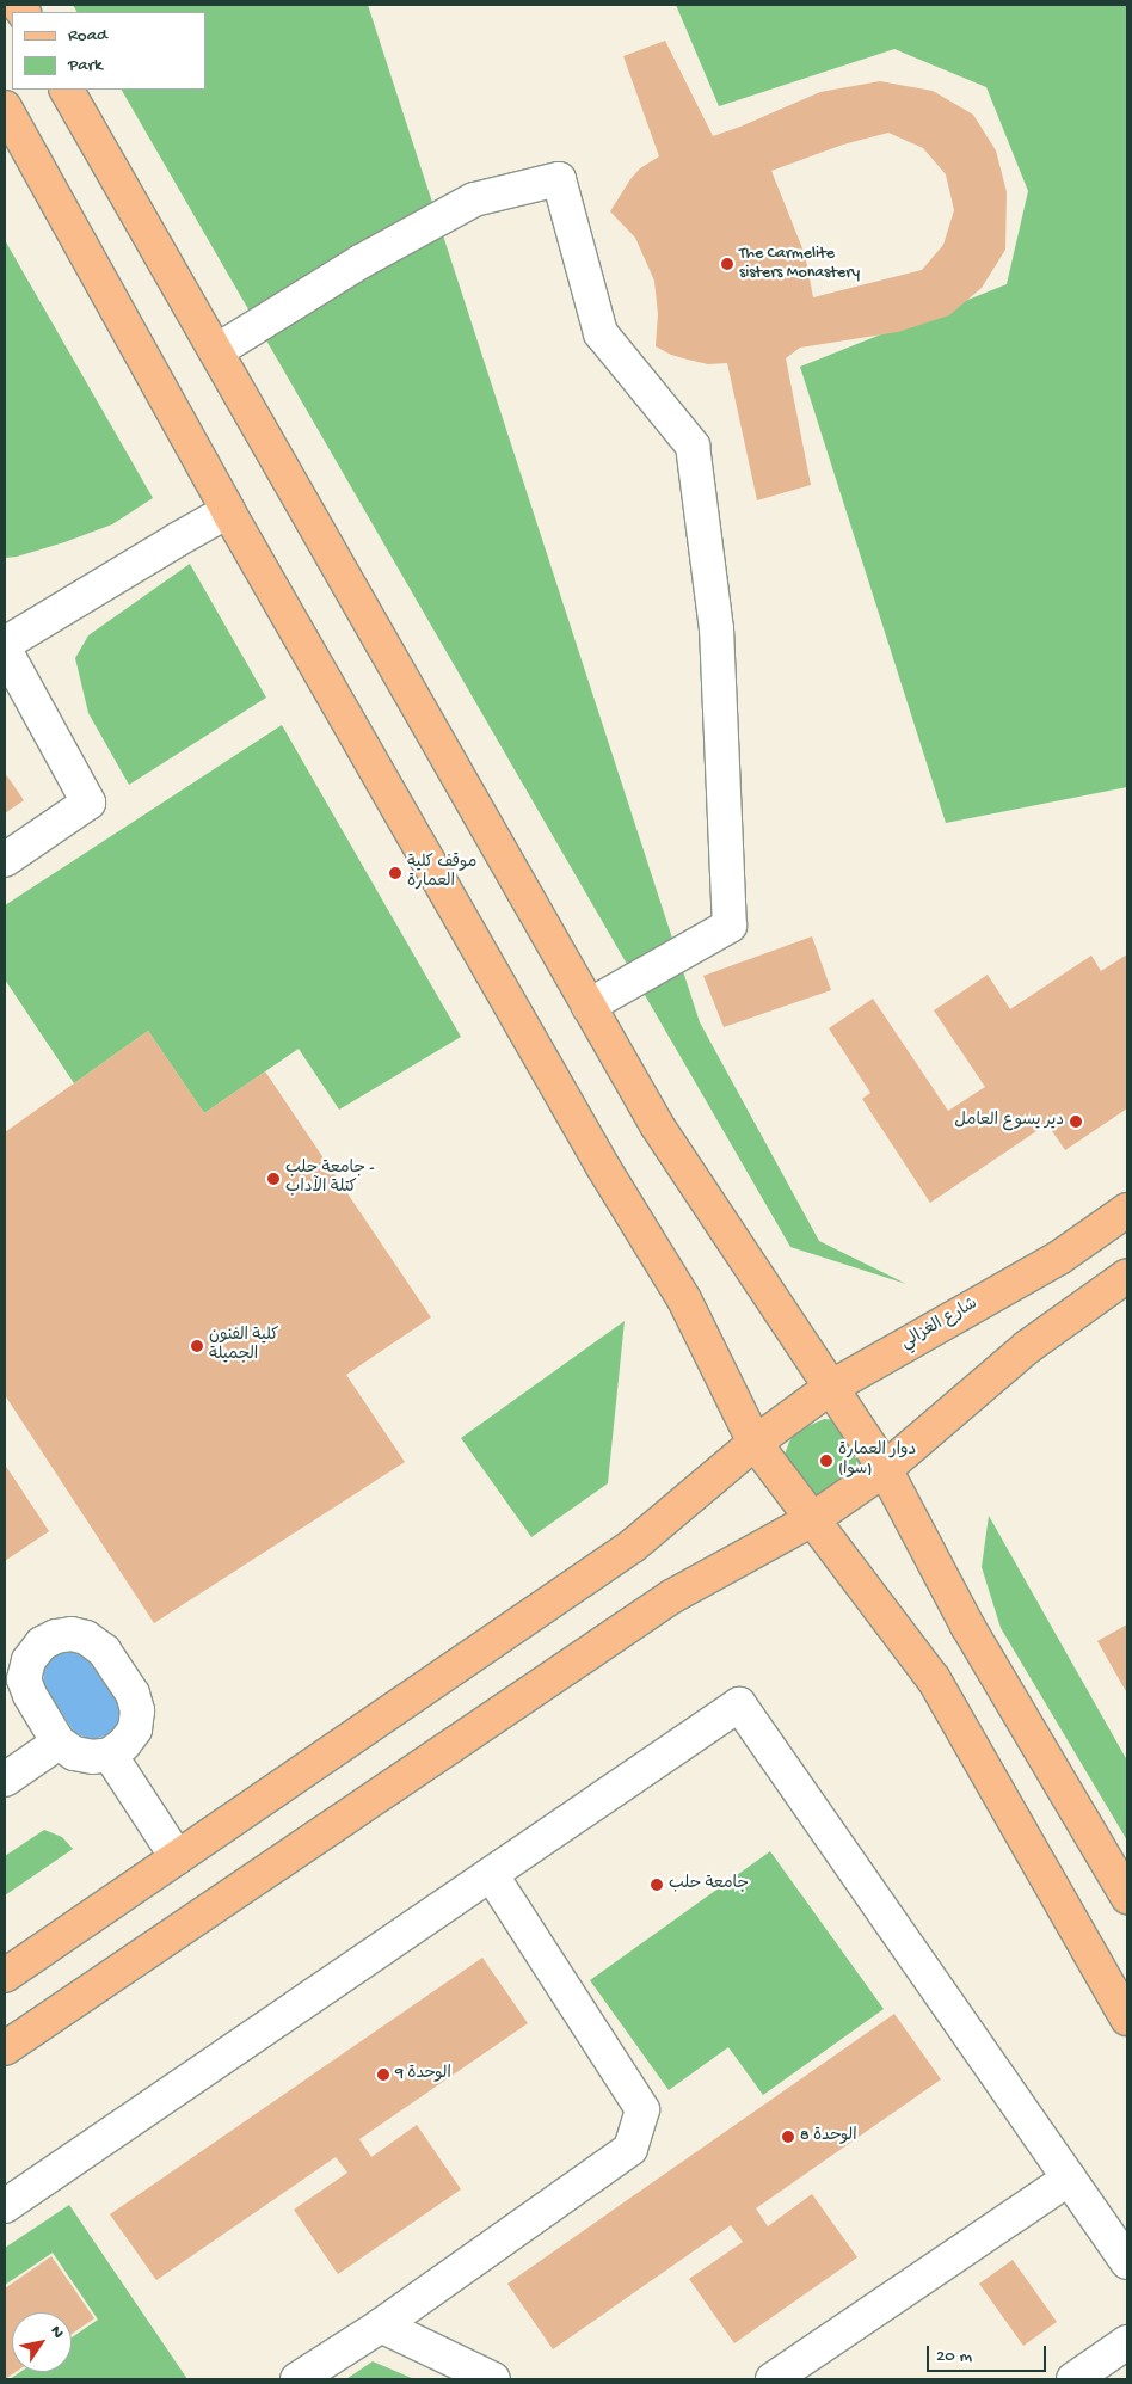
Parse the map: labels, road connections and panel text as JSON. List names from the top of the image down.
{
  "streets": {
    "main road": ["شارع الغزالي"]
  },
  "places": [
    "The Carmelite sisters Monastery",
    "موقف كلية العمارة",
    "دير يسوع العامل",
    "جامعة حلب - كتلة الآداب",
    "كلية الفنون الجميلة",
    "دوار العمارة (سوا)",
    "جامعة حلب",
    "الوحدة 9",
    "الوحدة 8"
  ],
  "legend": ["Road", "Park"],
  "scale_bar": "20 m",
  "north": "top right"
}
